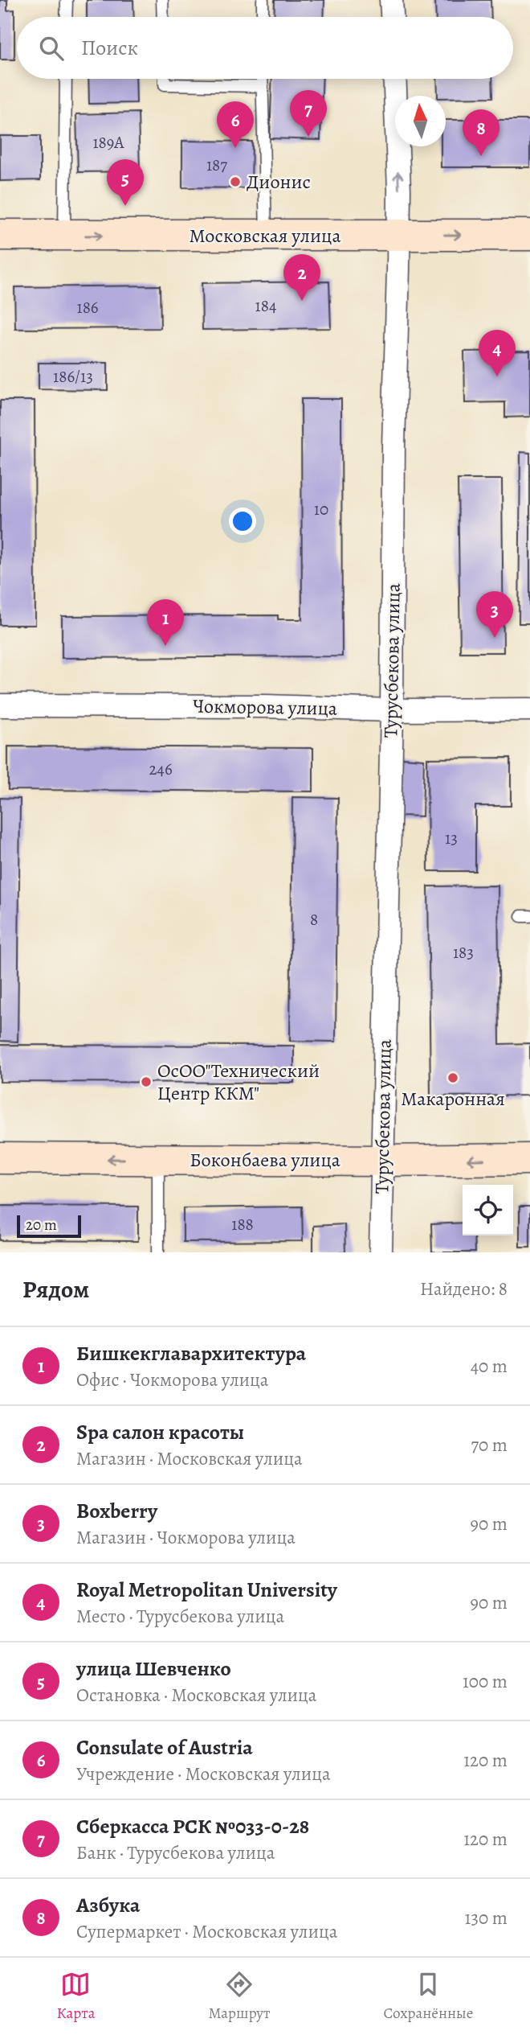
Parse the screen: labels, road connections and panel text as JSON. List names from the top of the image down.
{
  "streets": {
    "main road": ["Московская улица", "Боконбаева улица"],
    "street": ["Турусбекова улица", "Чокморова улица"]
  },
  "crossings": [
    ["Московская улица", "Турусбекова улица"],
    ["Турусбекова улица", "Чокморова улица"],
    ["Турусбекова улица", "Боконбаева улица"]
  ],
  "one_way": ["Московская улица", "Боконбаева улица"],
  "places": ["Дионис", "Макаронная", "ОсОО\"Технический Центр ККМ\""],
  "house_numbers": [
    "189А",
    "187",
    "184",
    "186",
    "186/13",
    "10",
    "246",
    "13",
    "8",
    "183",
    "188"
  ],
  "scale_bar": "20 m",
  "north": "top",
  "page": {
    "search": "Поиск",
    "pins": [
      "7",
      "6",
      "8",
      "5",
      "2",
      "4",
      "3",
      "1"
    ],
    "scale": "20 m",
    "heading": ["Рядом", "Найдено: 8"],
    "list": [
      {
        "mark": "1",
        "name": "Бишкекглавархитектура",
        "note": "Офис · Чокморова улица",
        "value": "40 m"
      },
      {
        "mark": "2",
        "name": "Spa салон красоты",
        "note": "Магазин · Московская улица",
        "value": "70 m"
      },
      {
        "mark": "3",
        "name": "Boxberry",
        "note": "Магазин · Чокморова улица",
        "value": "90 m"
      },
      {
        "mark": "4",
        "name": "Royal Metropolitan University",
        "note": "Место · Турусбекова улица",
        "value": "90 m"
      },
      {
        "mark": "5",
        "name": "улица Шевченко",
        "note": "Остановка · Московская улица",
        "value": "100 m"
      },
      {
        "mark": "6",
        "name": "Consulate of Austria",
        "note": "Учреждение · Московская улица",
        "value": "120 m"
      },
      {
        "mark": "7",
        "name": "Сберкасса РСК №033-0-28",
        "note": "Банк · Турусбекова улица",
        "value": "120 m"
      },
      {
        "mark": "8",
        "name": "Азбука",
        "note": "Супермаркет · Московская улица",
        "value": "130 m"
      }
    ],
    "nav": ["Карта", "Маршрут", "Сохранённые"]
  }
}
